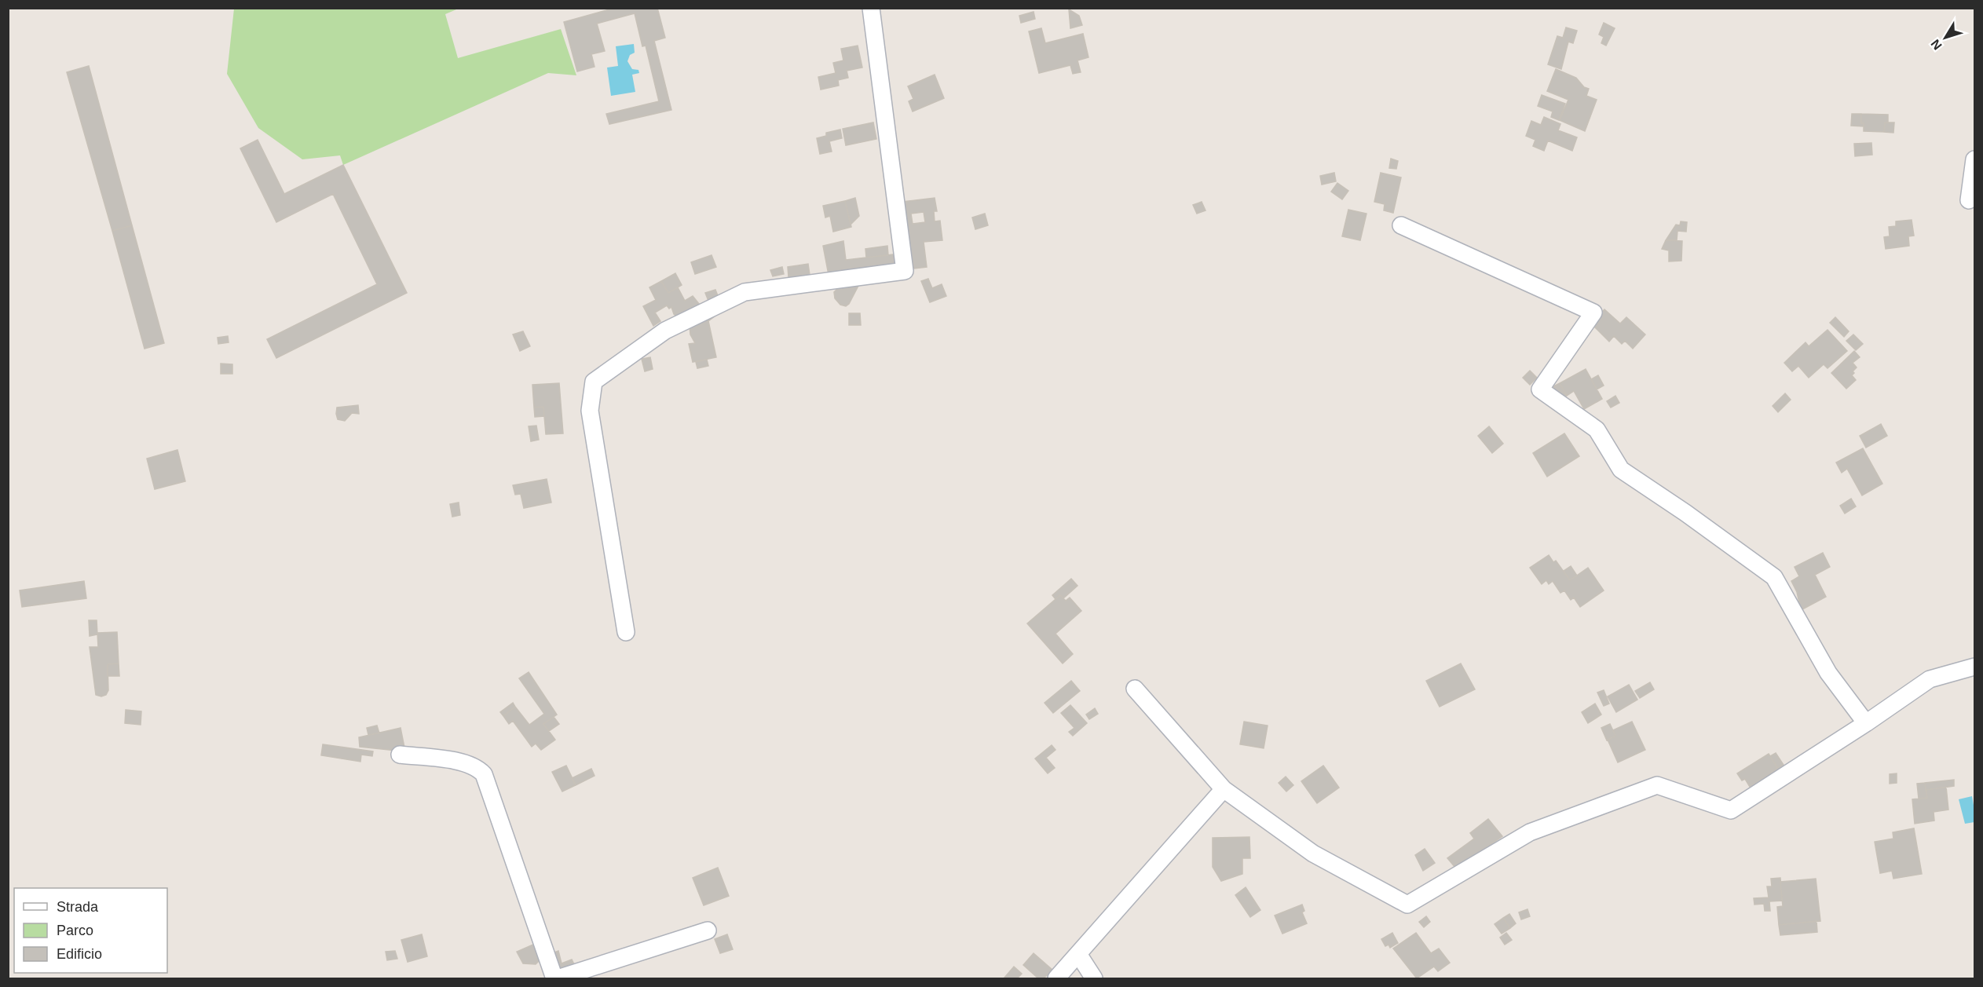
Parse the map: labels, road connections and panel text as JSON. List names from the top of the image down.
{
  "legend": ["Strada", "Parco", "Edificio"],
  "north": "bottom left"
}
